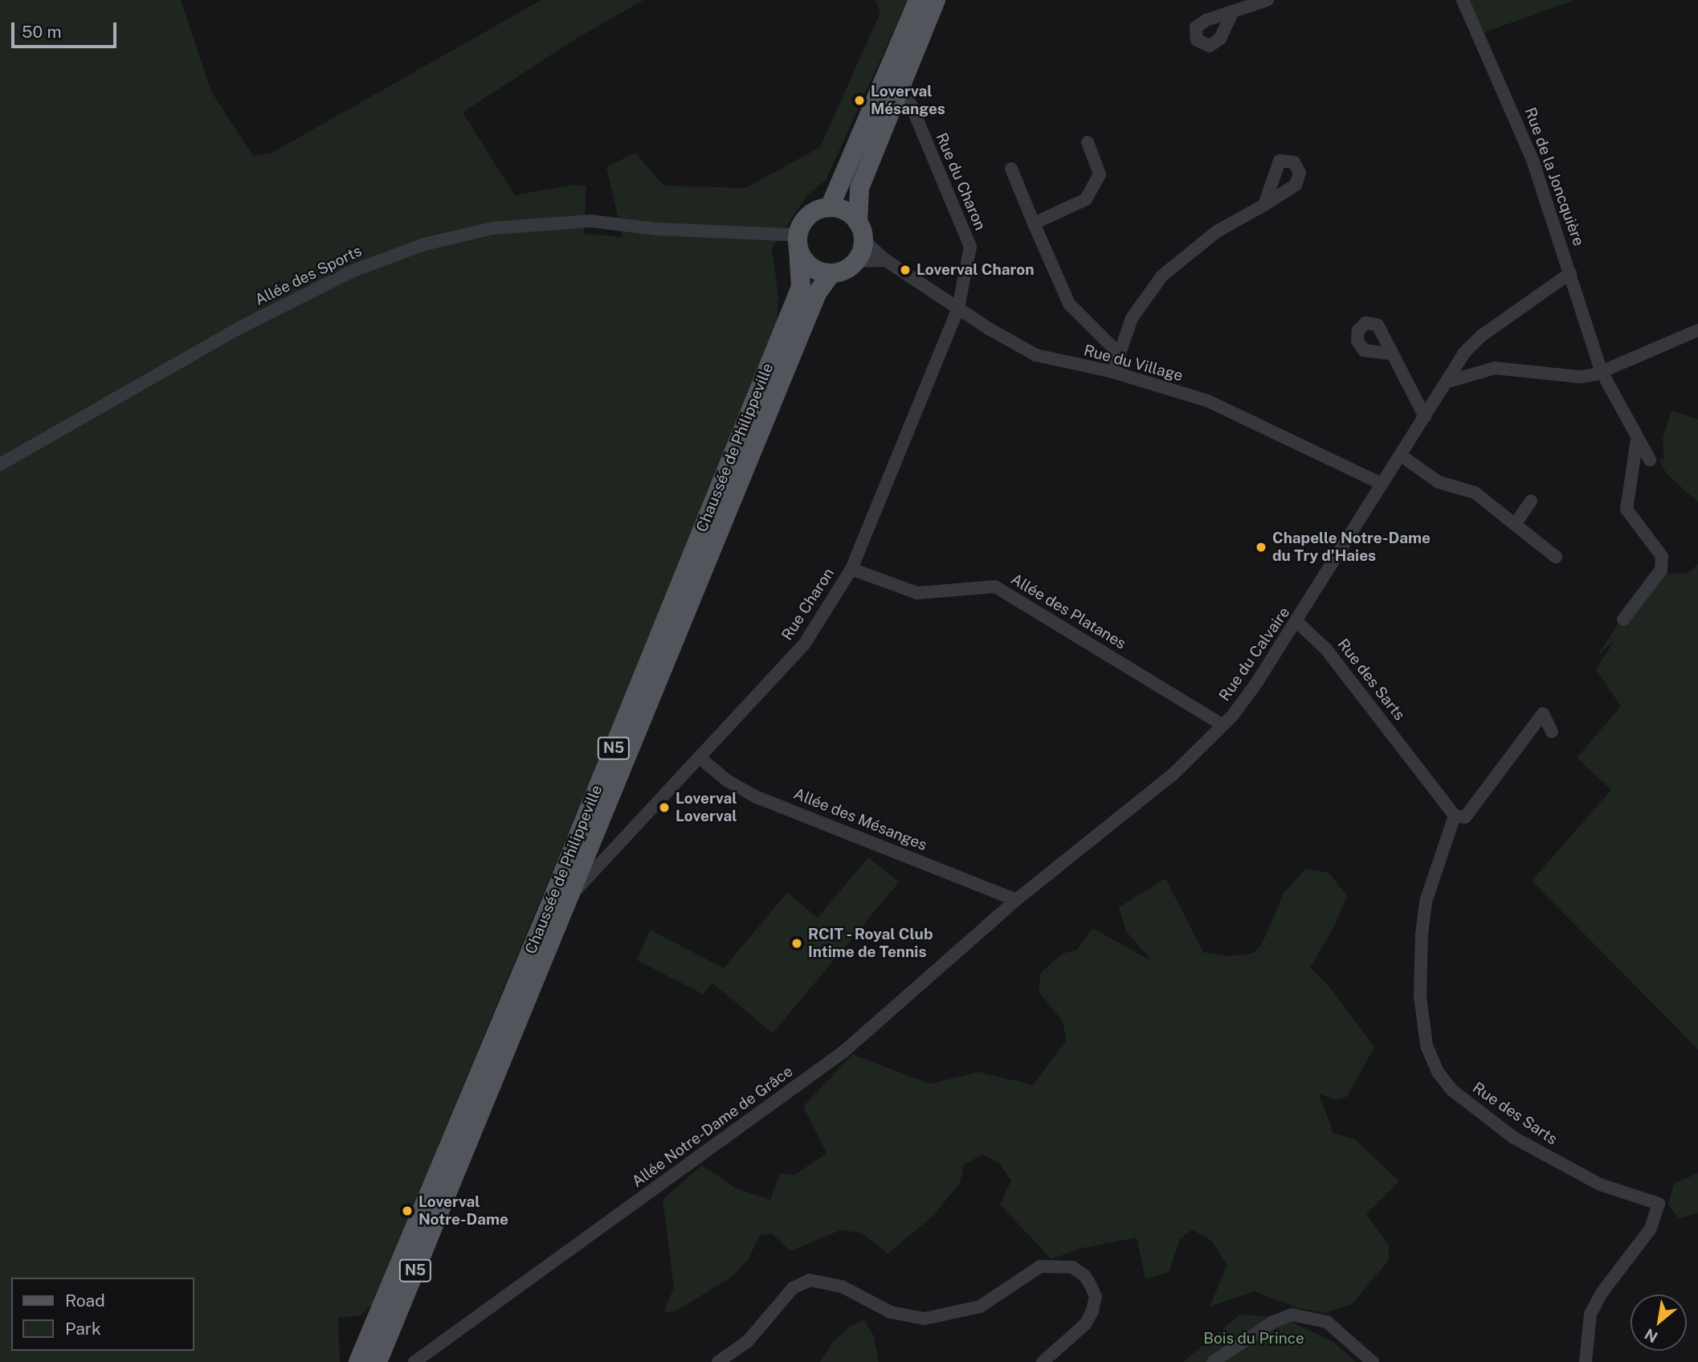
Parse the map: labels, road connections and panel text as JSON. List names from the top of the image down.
{
  "streets": {
    "main road": ["Chaussée de Philippeville", "N5"],
    "street": [
      "Rue de la Joncquière",
      "Rue du Charon",
      "Allée des Sports",
      "Rue du Village",
      "Rue Charon",
      "Allée des Platanes",
      "Rue du Calvaire",
      "Rue des Sarts",
      "Allée des Mésanges",
      "Allée Notre-Dame de Grâce"
    ]
  },
  "crossings": [
    ["Rue de la Joncquière", "Rue du Calvaire"],
    ["Rue du Charon", "Rue du Village"],
    ["Rue du Charon", "Rue Charon"],
    ["Allée des Sports", "Rue du Village"],
    ["Allée des Sports", "Chaussée de Philippeville"],
    ["Allée des Sports", "N5"],
    ["Rue du Village", "Chaussée de Philippeville"],
    ["Rue du Village", "Rue Charon"],
    ["Rue du Village", "Rue du Calvaire"],
    ["Rue du Village", "N5"],
    ["Chaussée de Philippeville", "Rue Charon"],
    ["Chaussée de Philippeville", "N5"],
    ["Rue Charon", "Allée des Platanes"],
    ["Rue Charon", "Allée des Mésanges"],
    ["Allée des Platanes", "Rue du Calvaire"],
    ["Rue du Calvaire", "Rue des Sarts"],
    ["Rue du Calvaire", "Allée des Mésanges"],
    ["Rue du Calvaire", "Allée Notre-Dame de Grâce"],
    ["Allée des Mésanges", "Allée Notre-Dame de Grâce"]
  ],
  "parks": ["Bois du Prince"],
  "places": [
    "Loverval Mésanges",
    "Loverval Charon",
    "Chapelle Notre-Dame du Try d'Haies",
    "Loverval Loverval",
    "RCIT - Royal Club Intime de Tennis",
    "Loverval Notre-Dame"
  ],
  "legend": ["Road", "Park"],
  "scale_bar": "50 m",
  "north": "bottom left"
}
